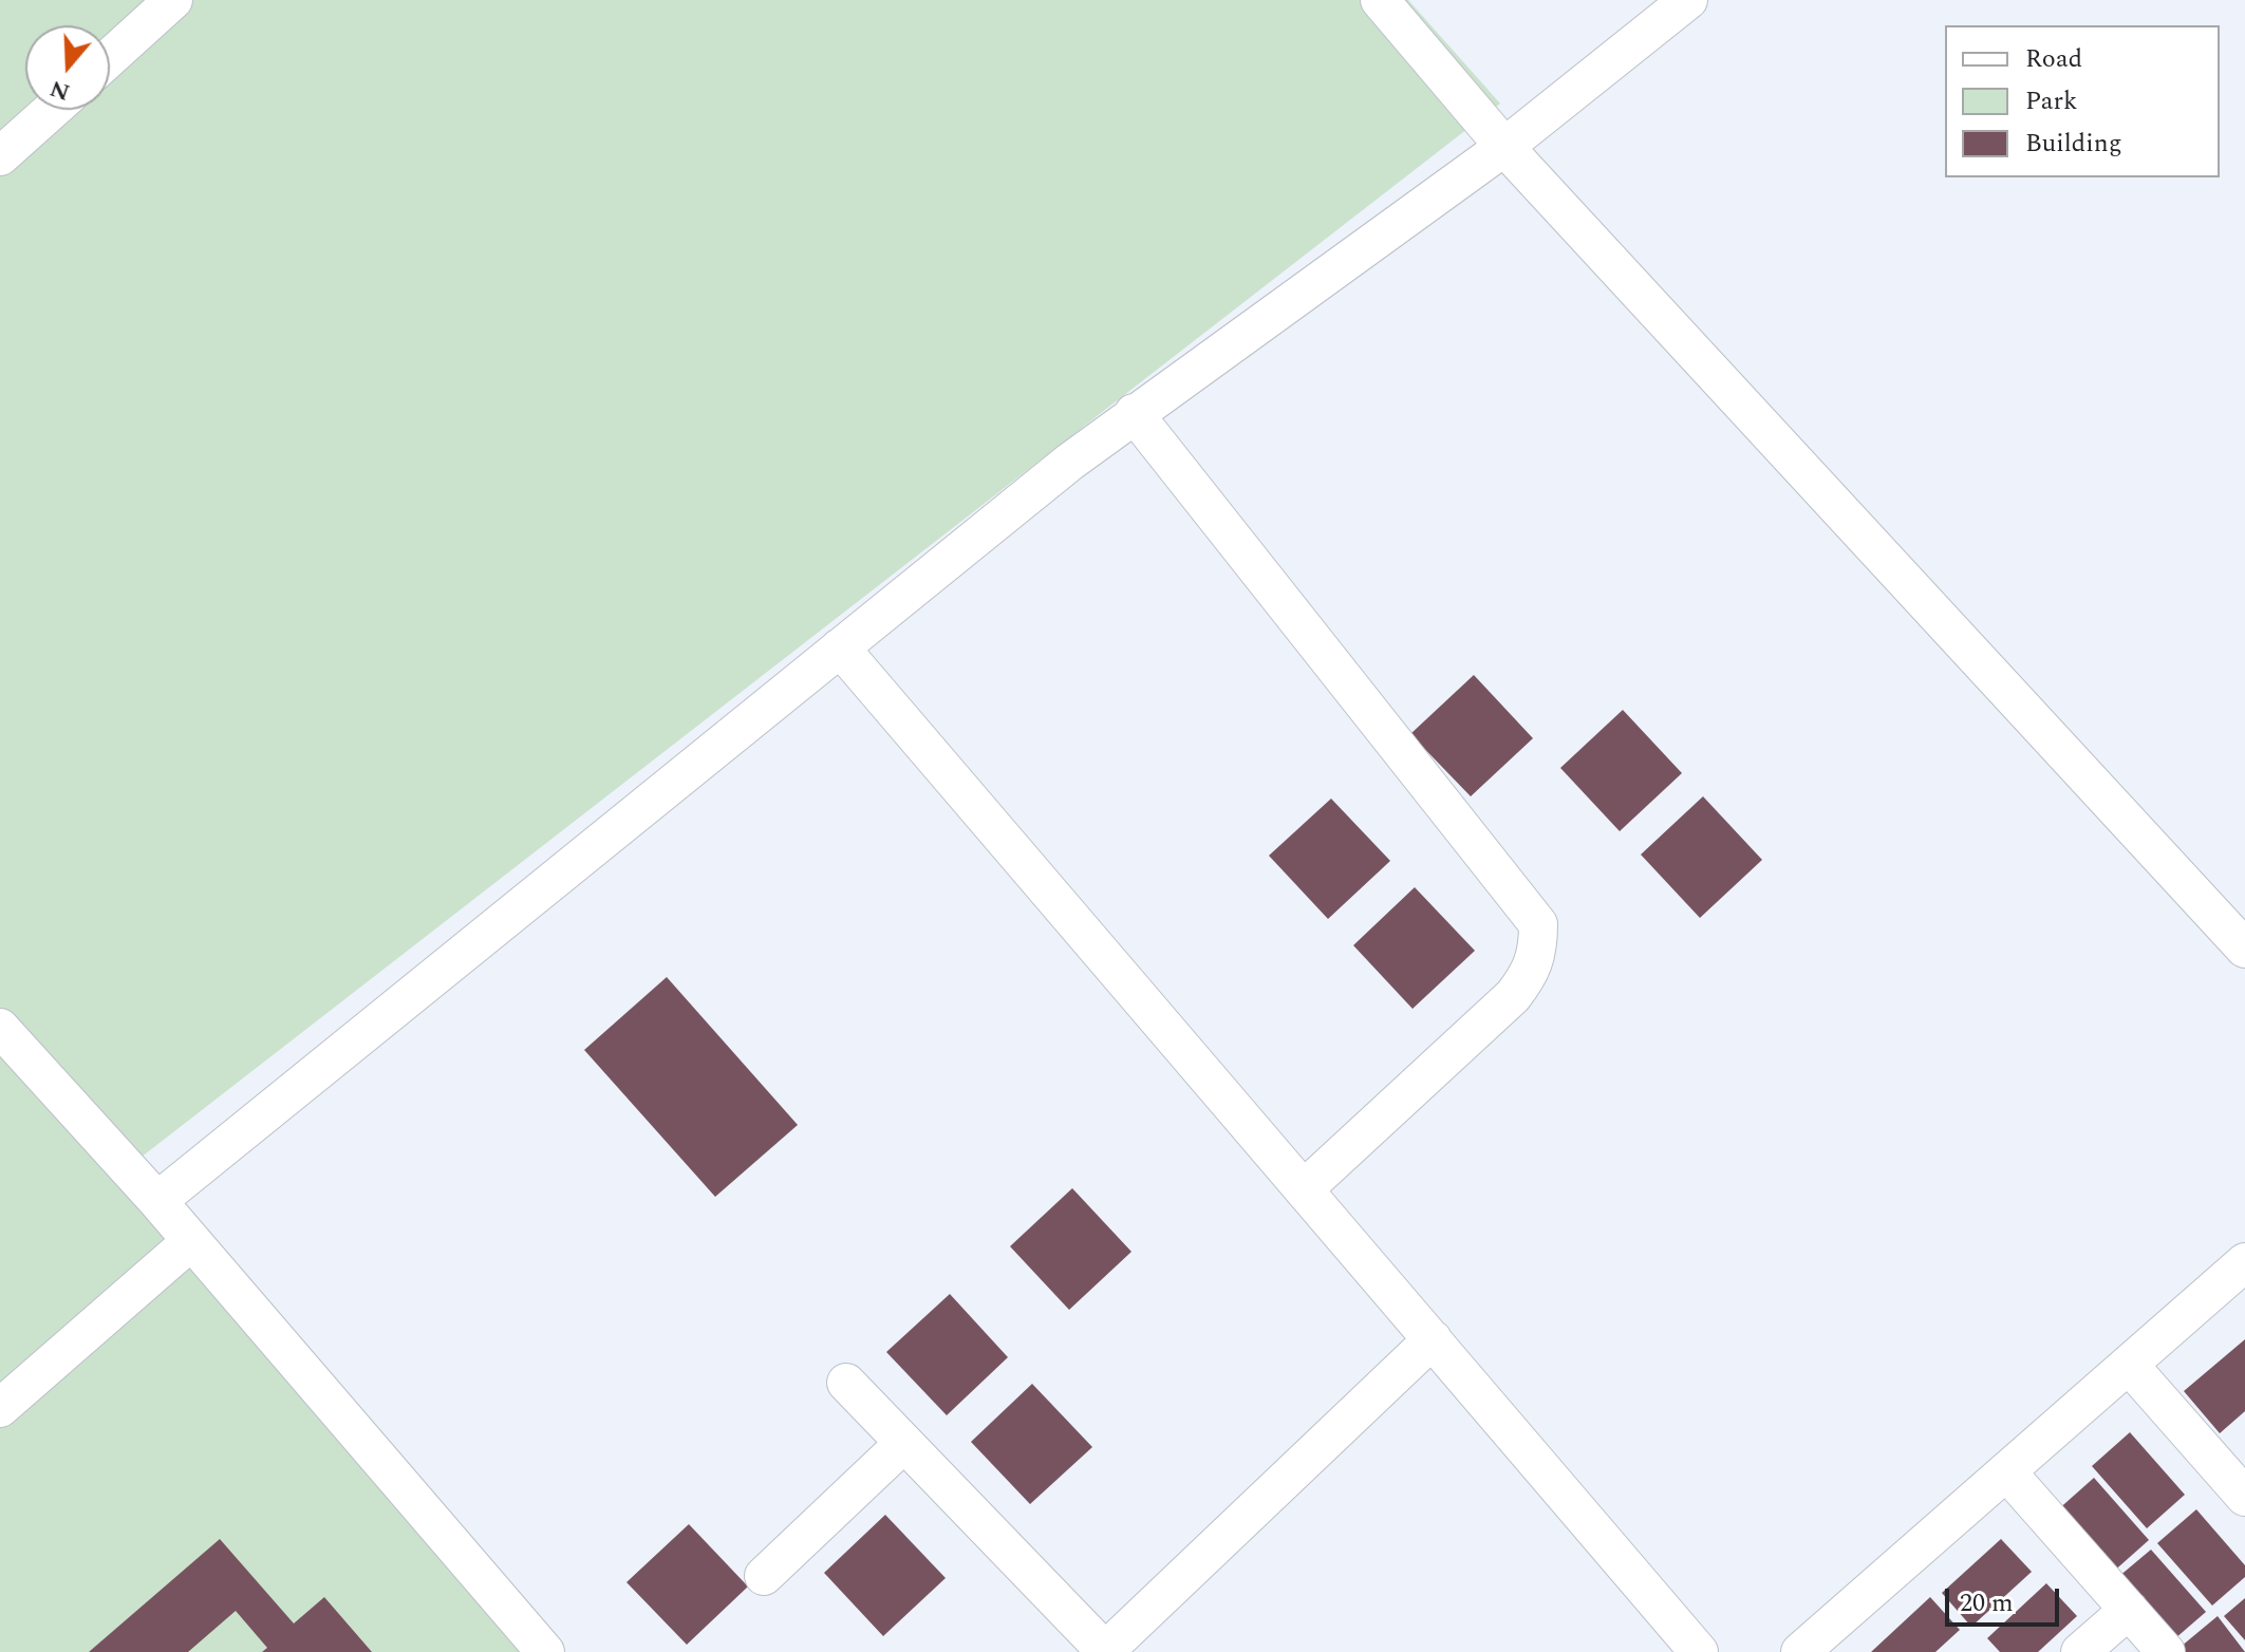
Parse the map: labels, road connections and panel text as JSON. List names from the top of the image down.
{
  "legend": ["Road", "Park", "Building"],
  "scale_bar": "20 m",
  "north": "bottom"
}
